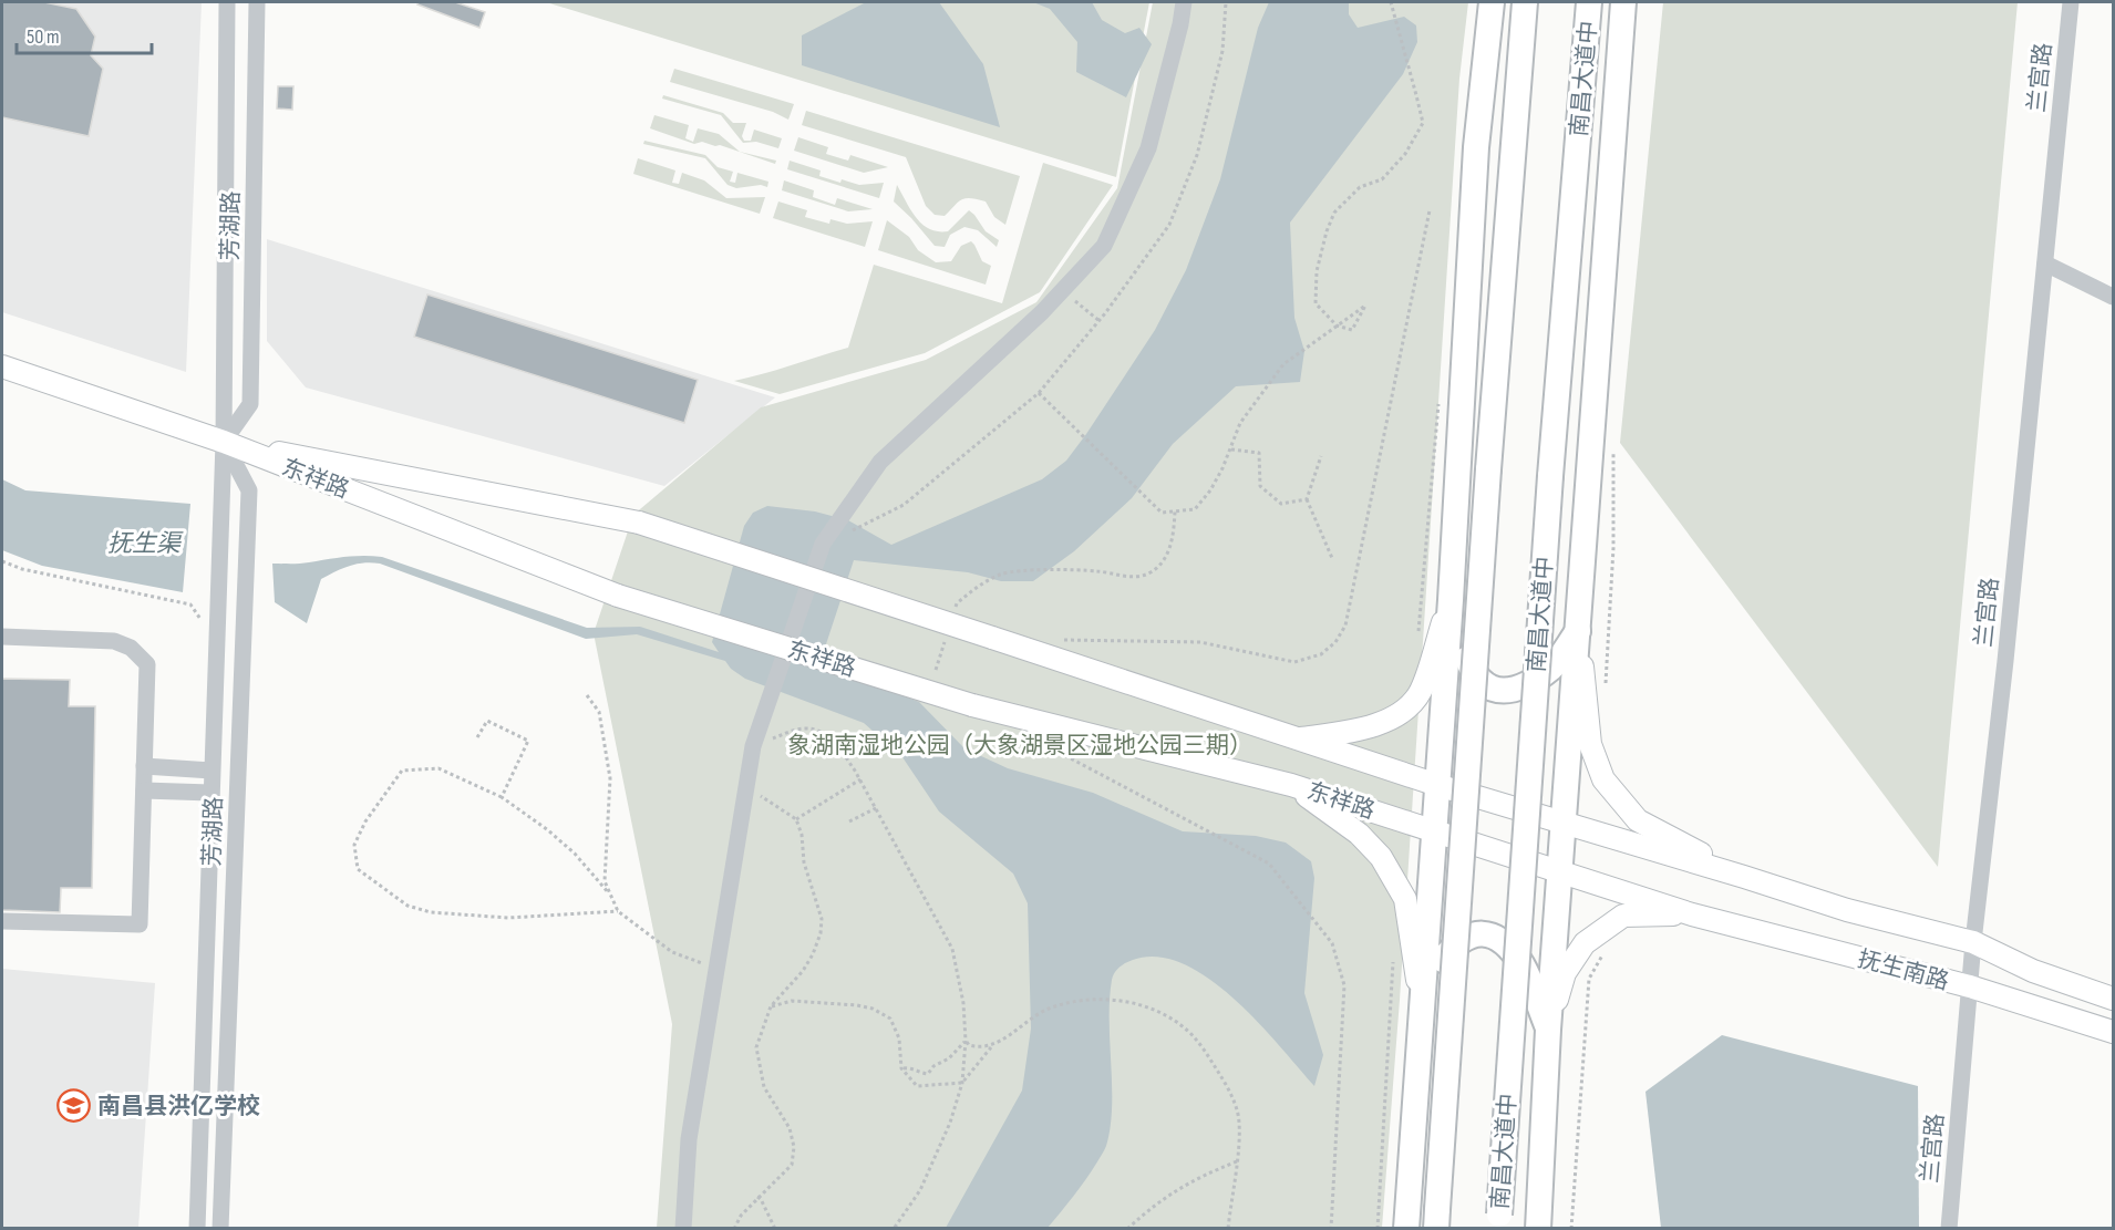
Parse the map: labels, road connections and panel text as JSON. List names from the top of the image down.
{
  "streets": {
    "highway": ["南昌大道中"],
    "main road": ["东祥路", "抚生南路"],
    "street": ["兰宫路", "芳湖路"]
  },
  "crossings": [
    ["兰宫路", "抚生南路"],
    ["芳湖路", "东祥路"],
    ["东祥路", "抚生南路"]
  ],
  "water": ["抚生渠"],
  "parks": ["象湖南湿地公园（大象湖景区湿地公园三期）"],
  "places": {
    "school or university": ["南昌县洪亿学校"]
  },
  "scale_bar": "50 m"
}
